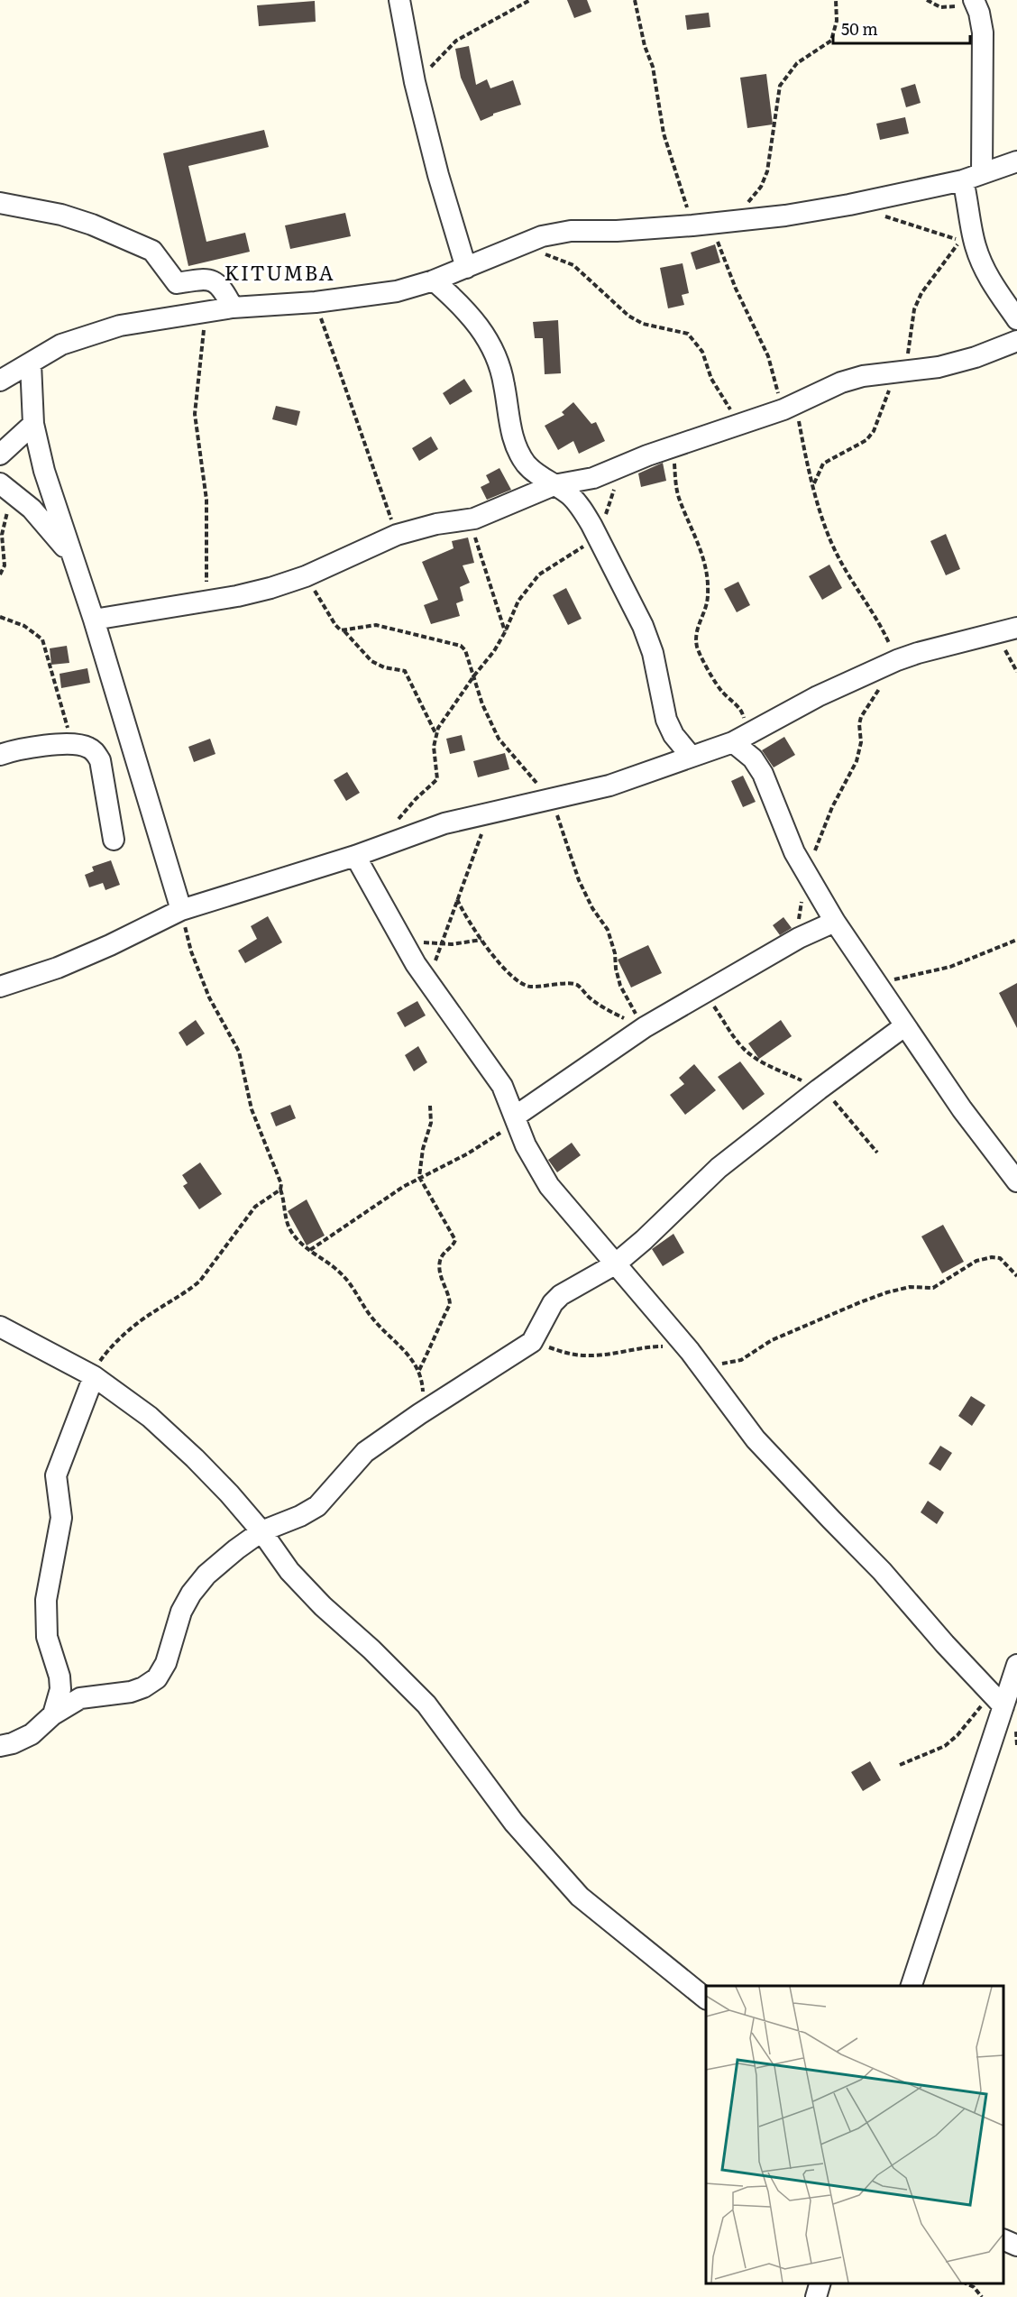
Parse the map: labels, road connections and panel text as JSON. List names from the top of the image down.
{
  "districts": ["KITUMBA"],
  "scale_bar": "50 m"
}
